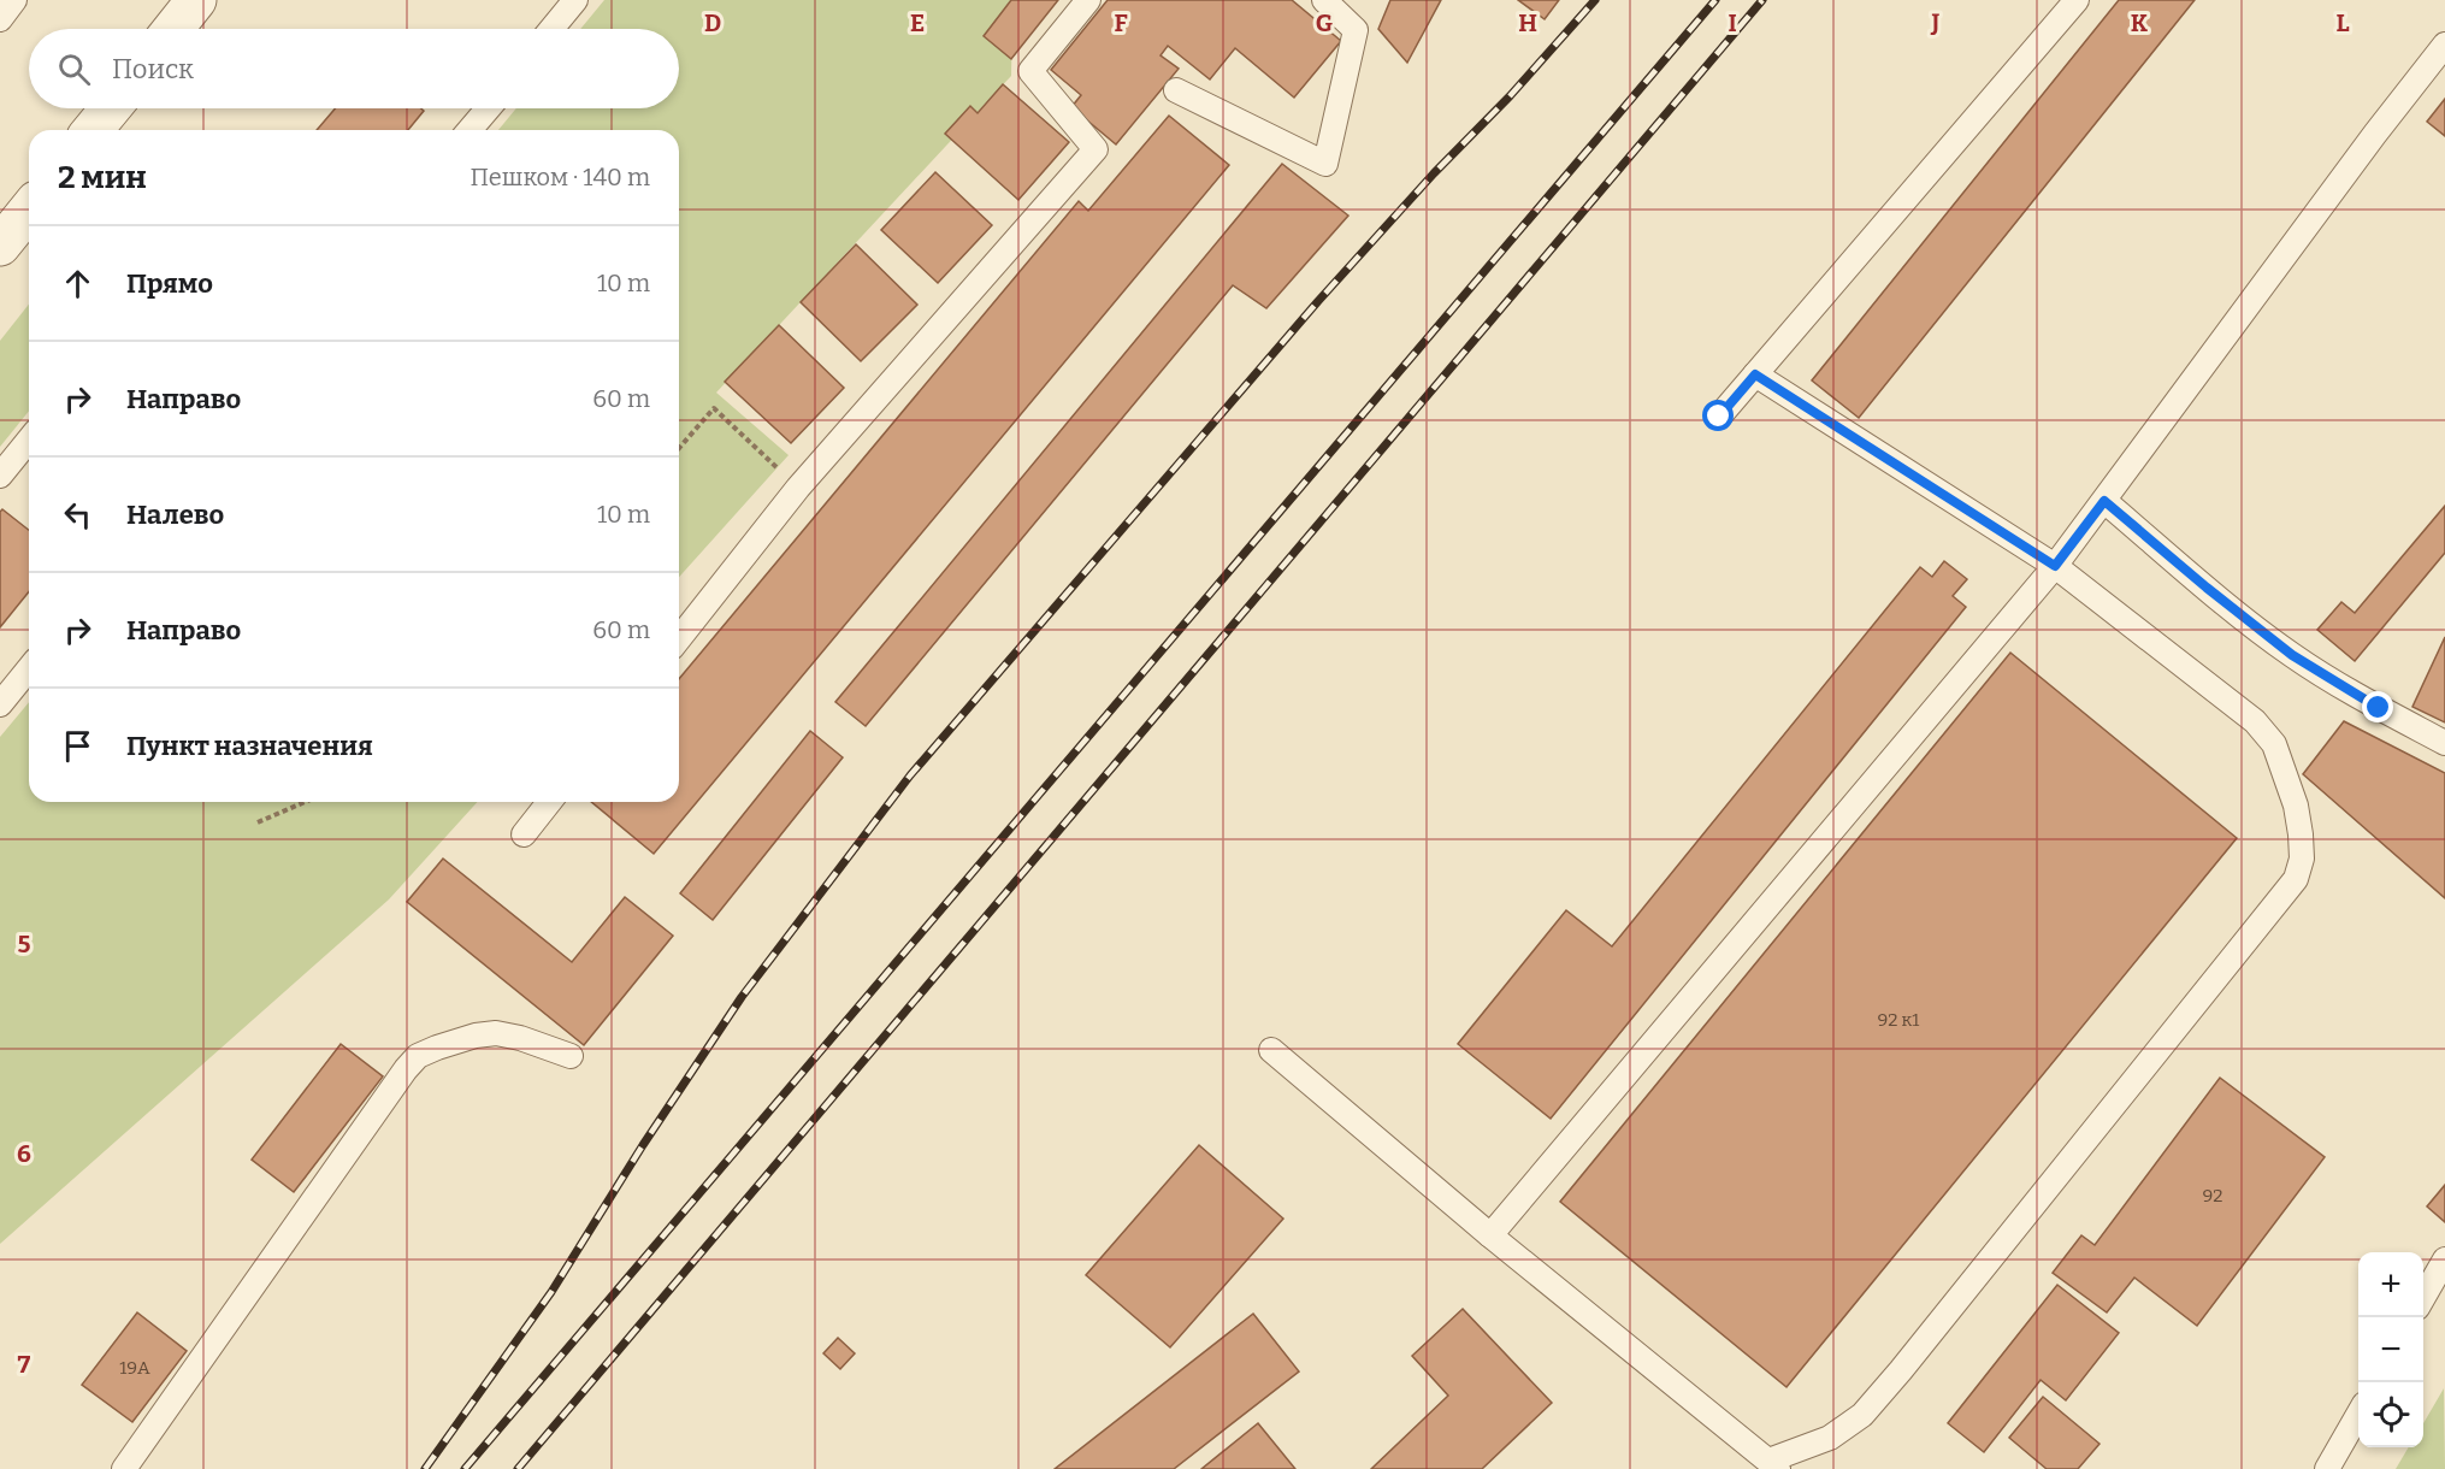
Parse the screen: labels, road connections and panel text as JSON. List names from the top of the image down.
{
  "house_numbers": ["92 к1", "92", "19А"],
  "page": {
    "search": "Поиск",
    "heading": ["2 мин", "Пешком · 140 m"],
    "list": [
      ["Прямо", "10 m"],
      ["Направо", "60 m"],
      ["Налево", "10 m"],
      ["Направо", "60 m"],
      "Пункт назначения"
    ],
    "map_buttons": ["+", "−"]
  },
  "grid": {
    "columns": [
      "D",
      "E",
      "F",
      "G",
      "H",
      "I",
      "J",
      "K",
      "L"
    ],
    "rows": ["5", "6", "7"]
  }
}
